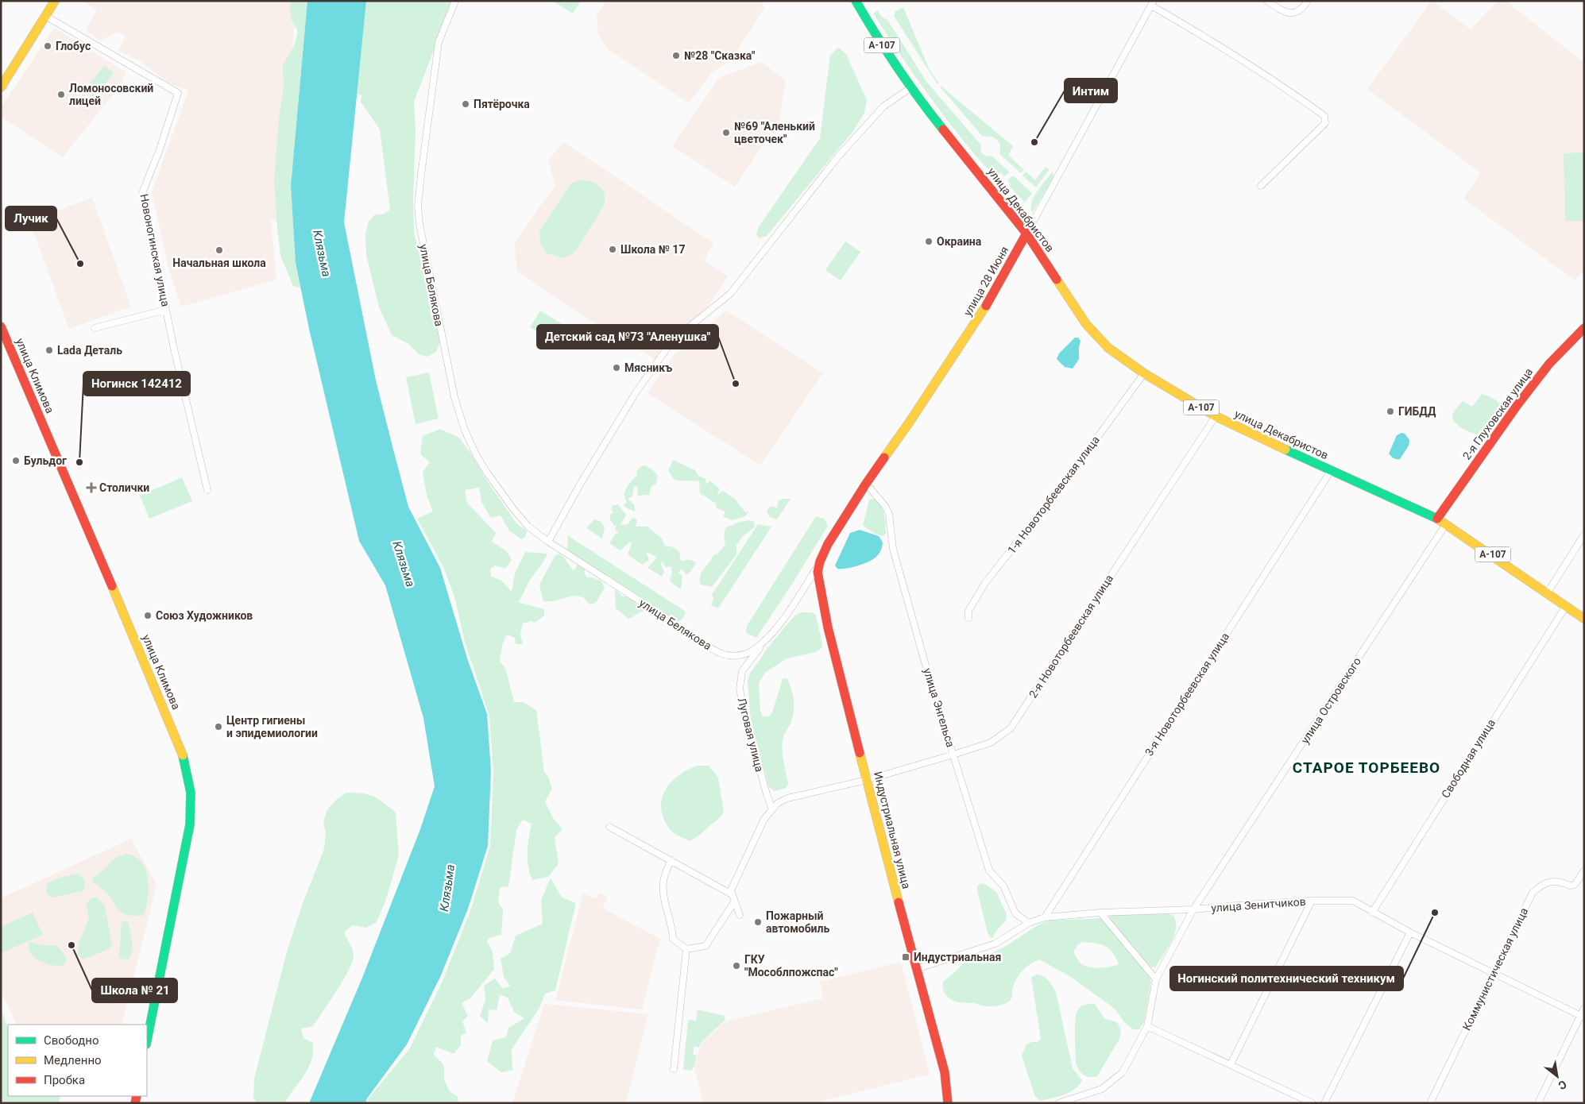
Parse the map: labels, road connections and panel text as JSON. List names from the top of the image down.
{
  "streets": {
    "main road": [
      "А-107",
      "улица Декабристов",
      "улица 28 Июня",
      "улица Климова",
      "2-я Глуховская улица",
      "Индустриальная улица"
    ],
    "street": [
      "Новоногинская улица",
      "улица Белякова",
      "1-я Новоторбеевская улица",
      "2-я Новоторбеевская улица",
      "3-я Новоторбеевская улица",
      "улица Островского",
      "улица Энгельса",
      "Луговая улица",
      "Свободная улица",
      "улица Зенитчиков",
      "Коммунистическая улица"
    ]
  },
  "crossings": [
    ["улица Декабристов", "улица 28 Июня"],
    ["улица Декабристов", "2-я Глуховская улица"],
    ["улица Декабристов", "1-я Новоторбеевская улица"],
    ["улица Декабристов", "2-я Новоторбеевская улица"],
    ["улица Декабристов", "3-я Новоторбеевская улица"],
    ["улица Декабристов", "улица Островского"],
    ["улица Декабристов", "Свободная улица"],
    ["улица 28 Июня", "улица Белякова"],
    ["улица 28 Июня", "улица Энгельса"],
    ["улица 28 Июня", "Индустриальная улица"],
    ["улица Белякова", "Луговая улица"],
    ["улица Белякова", "Индустриальная улица"],
    ["2-я Новоторбеевская улица", "улица Энгельса"],
    ["2-я Новоторбеевская улица", "Индустриальная улица"],
    ["3-я Новоторбеевская улица", "улица Зенитчиков"],
    ["улица Островского", "улица Зенитчиков"],
    ["улица Энгельса", "улица Зенитчиков"],
    ["Свободная улица", "улица Зенитчиков"],
    ["Индустриальная улица", "улица Зенитчиков"],
    ["улица Зенитчиков", "Коммунистическая улица"]
  ],
  "districts": ["СТАРОЕ ТОРБЕЕВО"],
  "water": ["Клязьма"],
  "places": {
    "other": [
      "Глобус",
      "№28 \"Сказка\"",
      "Ломоносовский лицей",
      "Пятёрочка",
      "№69 \"Аленький цветочек\"",
      "Интим",
      "Окраина",
      "Школа № 17",
      "Начальная школа",
      "Лучик",
      "Lada Деталь",
      "Мясникъ",
      "Детский сад №73 \"Аленушка\"",
      "ГИБДД",
      "Бульдог",
      "Ногинск 142412",
      "Союз Художников",
      "Центр гигиены и эпидемиологии",
      "Ногинский политехнический техникум",
      "Пожарный автомобиль",
      "Школа № 21",
      "ГКУ \"Мособлпожспас\""
    ],
    "health": ["Столички"],
    "transit": ["Индустриальная"]
  },
  "legend": ["Свободно", "Медленно", "Пробка"],
  "north": "bottom right"
}
